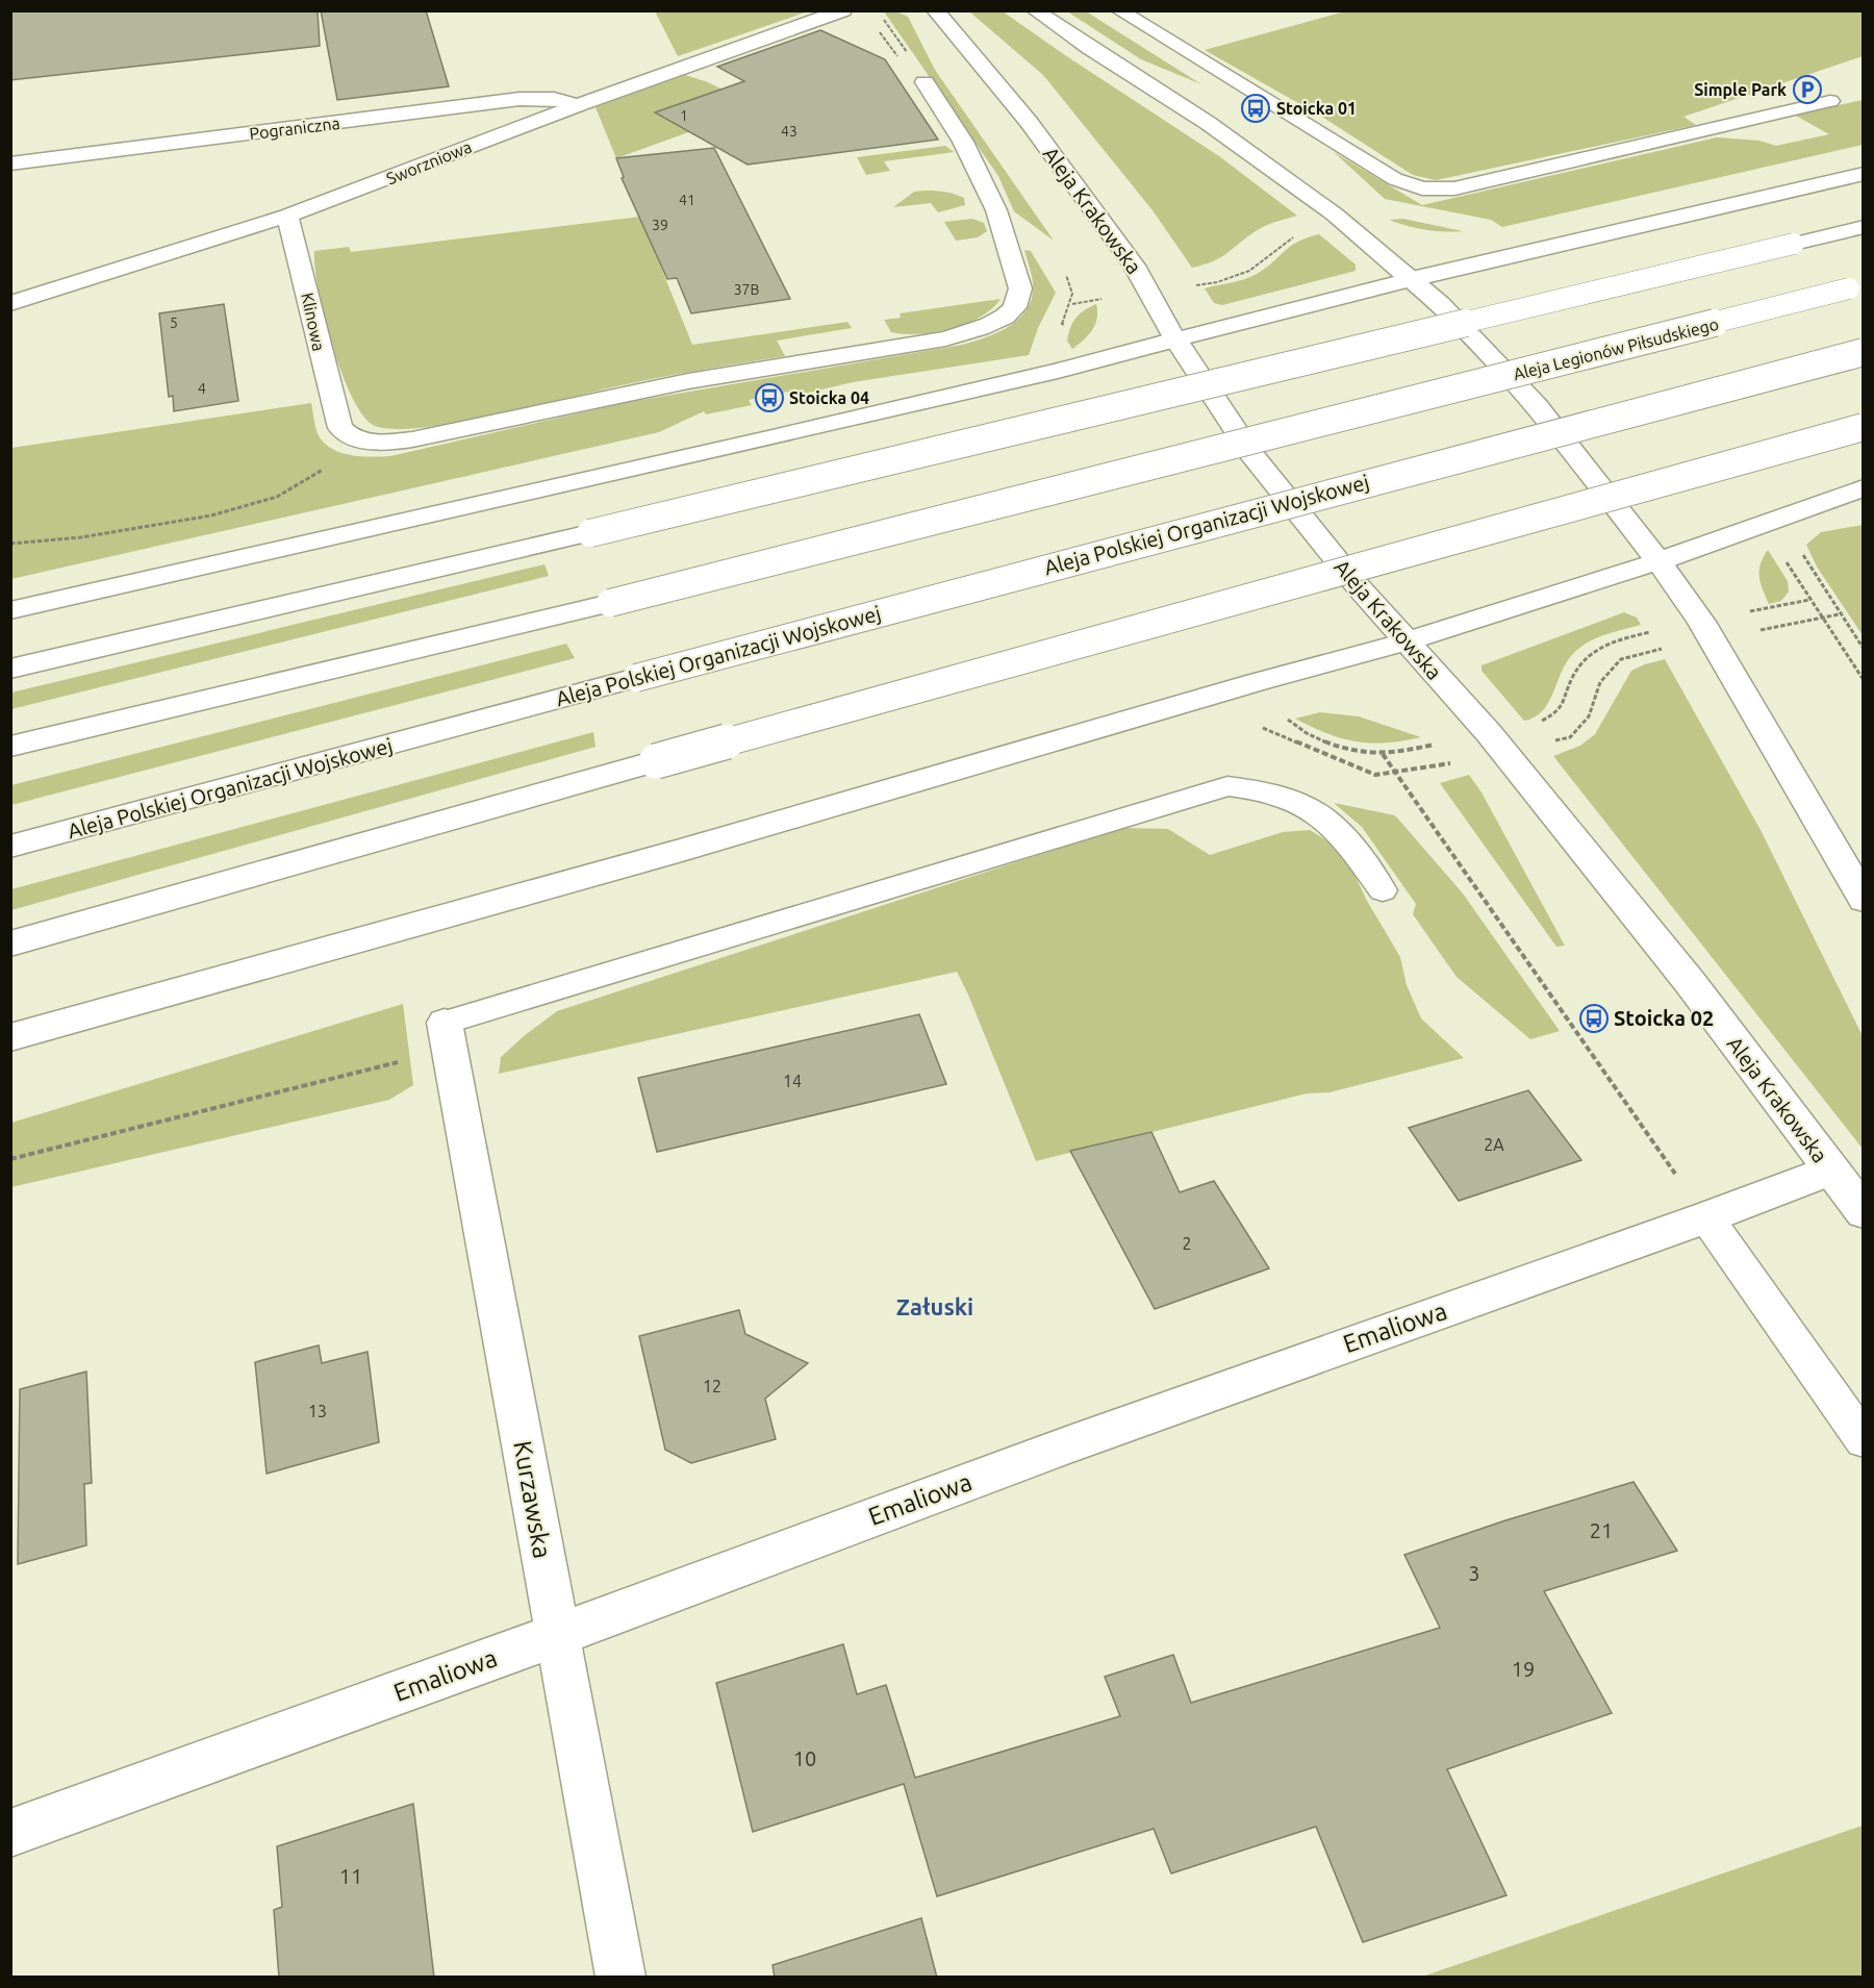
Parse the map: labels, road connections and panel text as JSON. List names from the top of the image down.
{
  "streets": {
    "main road": [
      "Pograniczna",
      "Sworzniowa",
      "Aleja Krakowska",
      "Klinowa",
      "Aleja Legionów Piłsudskiego",
      "Aleja Polskiej Organizacji Wojskowej",
      "Emaliowa",
      "Kurzawska"
    ]
  },
  "crossings": [
    ["Pograniczna", "Sworzniowa"],
    ["Sworzniowa", "Klinowa"],
    ["Aleja Krakowska", "Emaliowa"],
    ["Emaliowa", "Kurzawska"]
  ],
  "districts": ["Załuski"],
  "places": {
    "parking": ["Simple Park"],
    "bus stop": ["Stoicka 01", "Stoicka 04", "Stoicka 02"]
  },
  "house_numbers": [
    "1",
    "43",
    "41",
    "39",
    "37B",
    "5",
    "4",
    "14",
    "2A",
    "2",
    "12",
    "13",
    "21",
    "3",
    "19",
    "10",
    "11"
  ]
}
